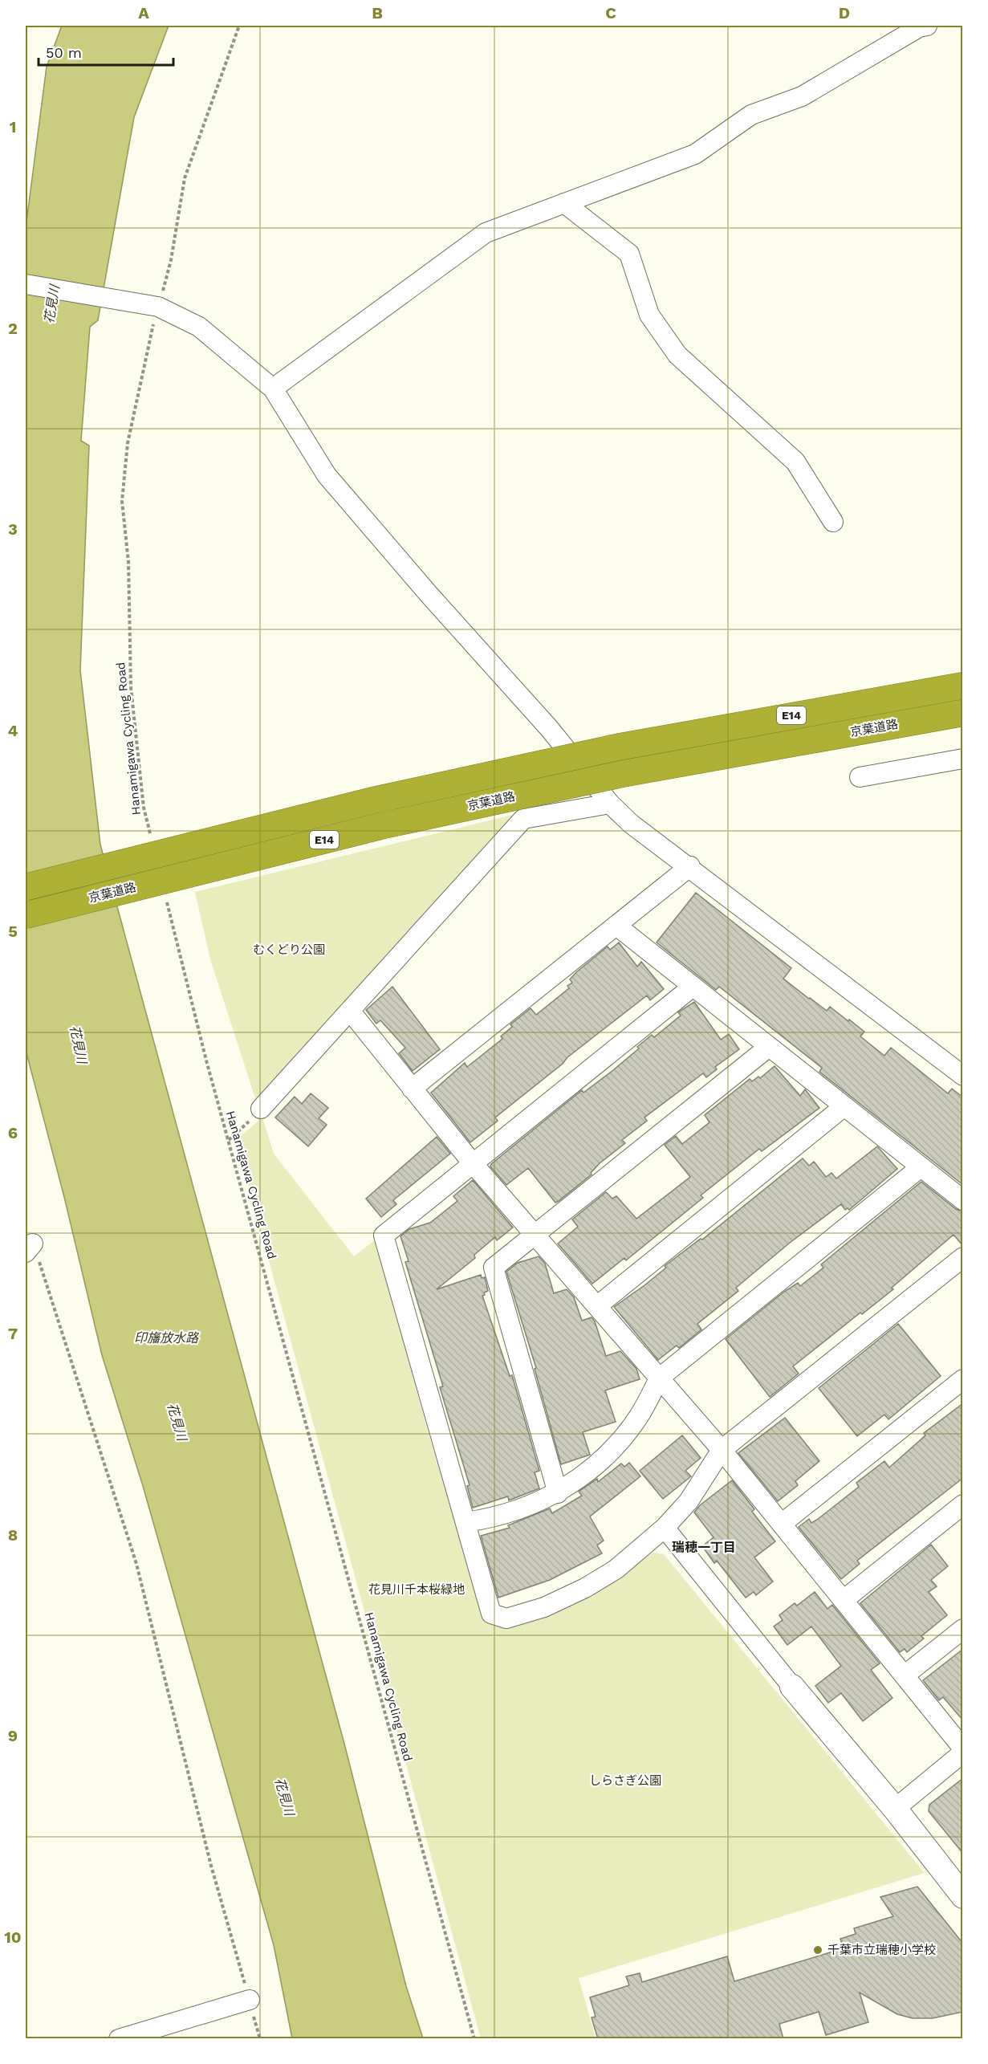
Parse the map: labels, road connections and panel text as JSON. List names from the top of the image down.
{
  "streets": {
    "highway": ["E14", "京葉道路"],
    "path": ["Hanamigawa Cycling Road"]
  },
  "districts": ["瑞穂一丁目"],
  "water": ["花見川", "印旛放水路"],
  "parks": ["むくどり公園", "花見川千本桜緑地", "しらさぎ公園"],
  "places": ["千葉市立瑞穂小学校"],
  "scale_bar": "50 m",
  "grid": {
    "columns": [
      "A",
      "B",
      "C",
      "D"
    ],
    "rows": [
      "1",
      "2",
      "3",
      "4",
      "5",
      "6",
      "7",
      "8",
      "9",
      "10"
    ]
  }
}
